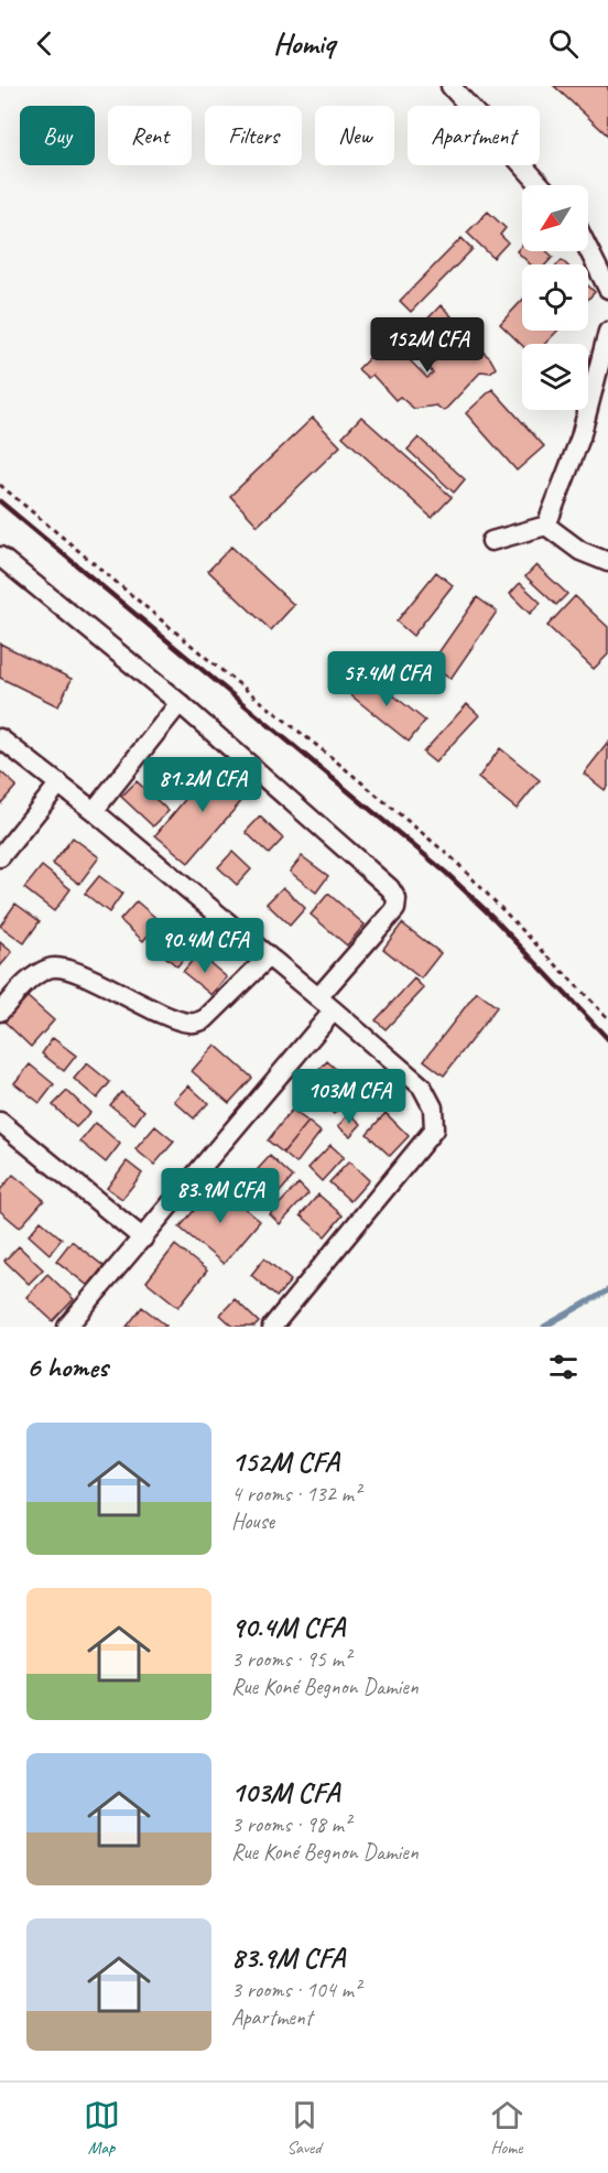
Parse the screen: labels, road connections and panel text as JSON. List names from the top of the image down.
{
  "north": "bottom left",
  "page": {
    "header": "Homiq",
    "chip": [
      "Buy",
      "Rent",
      "Filters",
      "New",
      "Apartment"
    ],
    "price": [
      "152M CFA",
      "57.4M CFA",
      "81.2M CFA",
      "90.4M CFA",
      "103M CFA",
      "83.9M CFA"
    ],
    "heading": "6 homes",
    "list": [
      {
        "name": "152M CFA",
        "note": "4 rooms · 132 m² · House"
      },
      {
        "name": "90.4M CFA",
        "note": "3 rooms · 95 m² · Rue Koné Begnon Damien"
      },
      {
        "name": "103M CFA",
        "note": "3 rooms · 98 m² · Rue Koné Begnon Damien"
      },
      {
        "name": "83.9M CFA",
        "note": "3 rooms · 104 m² · Apartment"
      }
    ],
    "tabs": ["Map", "Saved", "Home"]
  }
}
